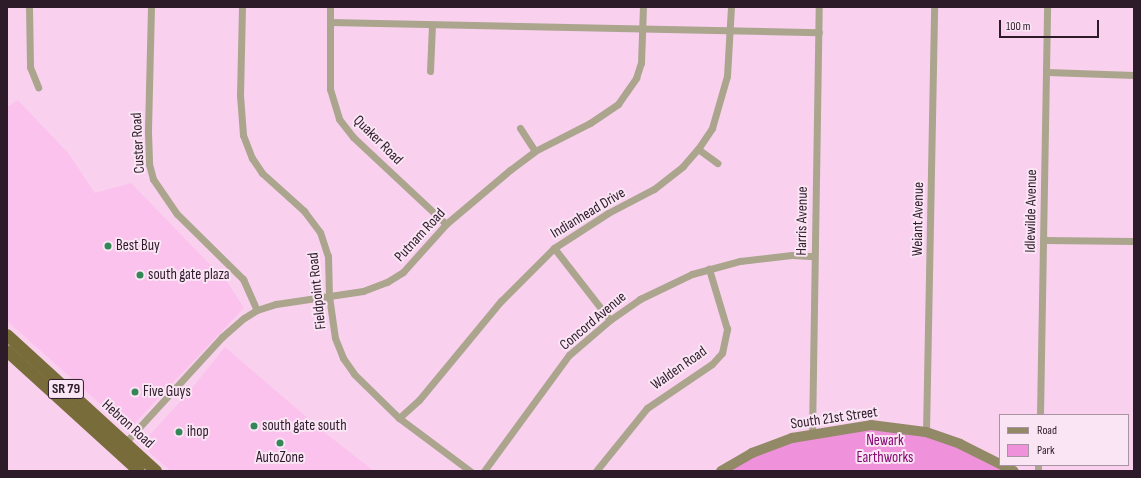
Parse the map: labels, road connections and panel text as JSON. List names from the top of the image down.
{
  "streets": {
    "highway": ["SR 79", "Hebron Road"],
    "main road": ["South 21st Street"],
    "street": [
      "Quaker Road",
      "Custer Road",
      "Idlewilde Avenue",
      "Indianhead Drive",
      "Weiant Avenue",
      "Harris Avenue",
      "Putnam Road",
      "Fieldpoint Road",
      "Concord Avenue",
      "Walden Road"
    ]
  },
  "crossings": [
    ["Quaker Road", "Putnam Road"],
    ["Custer Road", "Putnam Road"],
    ["Indianhead Drive", "Fieldpoint Road"],
    ["Weiant Avenue", "South 21st Street"],
    ["Harris Avenue", "Concord Avenue"],
    ["Harris Avenue", "South 21st Street"],
    ["Putnam Road", "Fieldpoint Road"],
    ["Putnam Road", "Hebron Road"],
    ["Concord Avenue", "Walden Road"]
  ],
  "parks": ["Newark Earthworks"],
  "places": [
    "Best Buy",
    "south gate plaza",
    "Five Guys",
    "south gate south",
    "ihop",
    "AutoZone"
  ],
  "legend": ["Road", "Park"],
  "scale_bar": "100 m"
}
